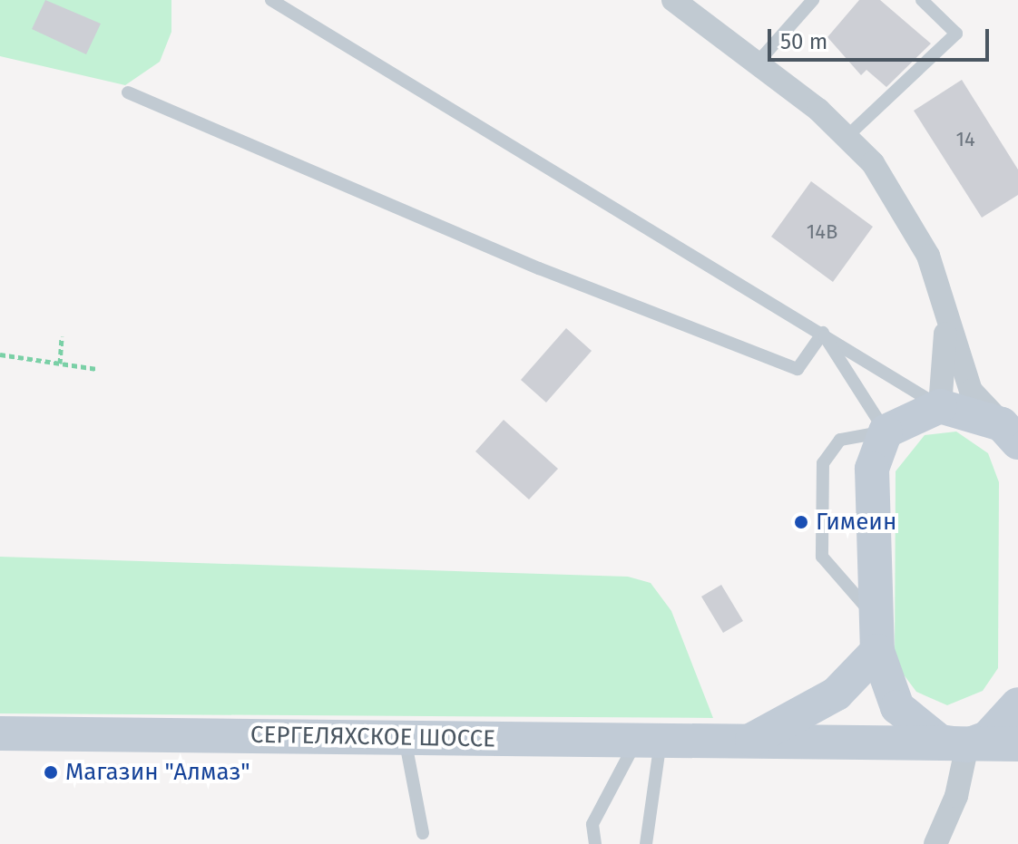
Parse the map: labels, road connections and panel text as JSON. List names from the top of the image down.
{
  "streets": {
    "main road": ["СЕРГЕЛЯХСКОЕ ШОССЕ"]
  },
  "places": ["Гимеин", "Магазин \"Алмаз\""],
  "house_numbers": ["14", "14В"],
  "scale_bar": "50 m"
}
